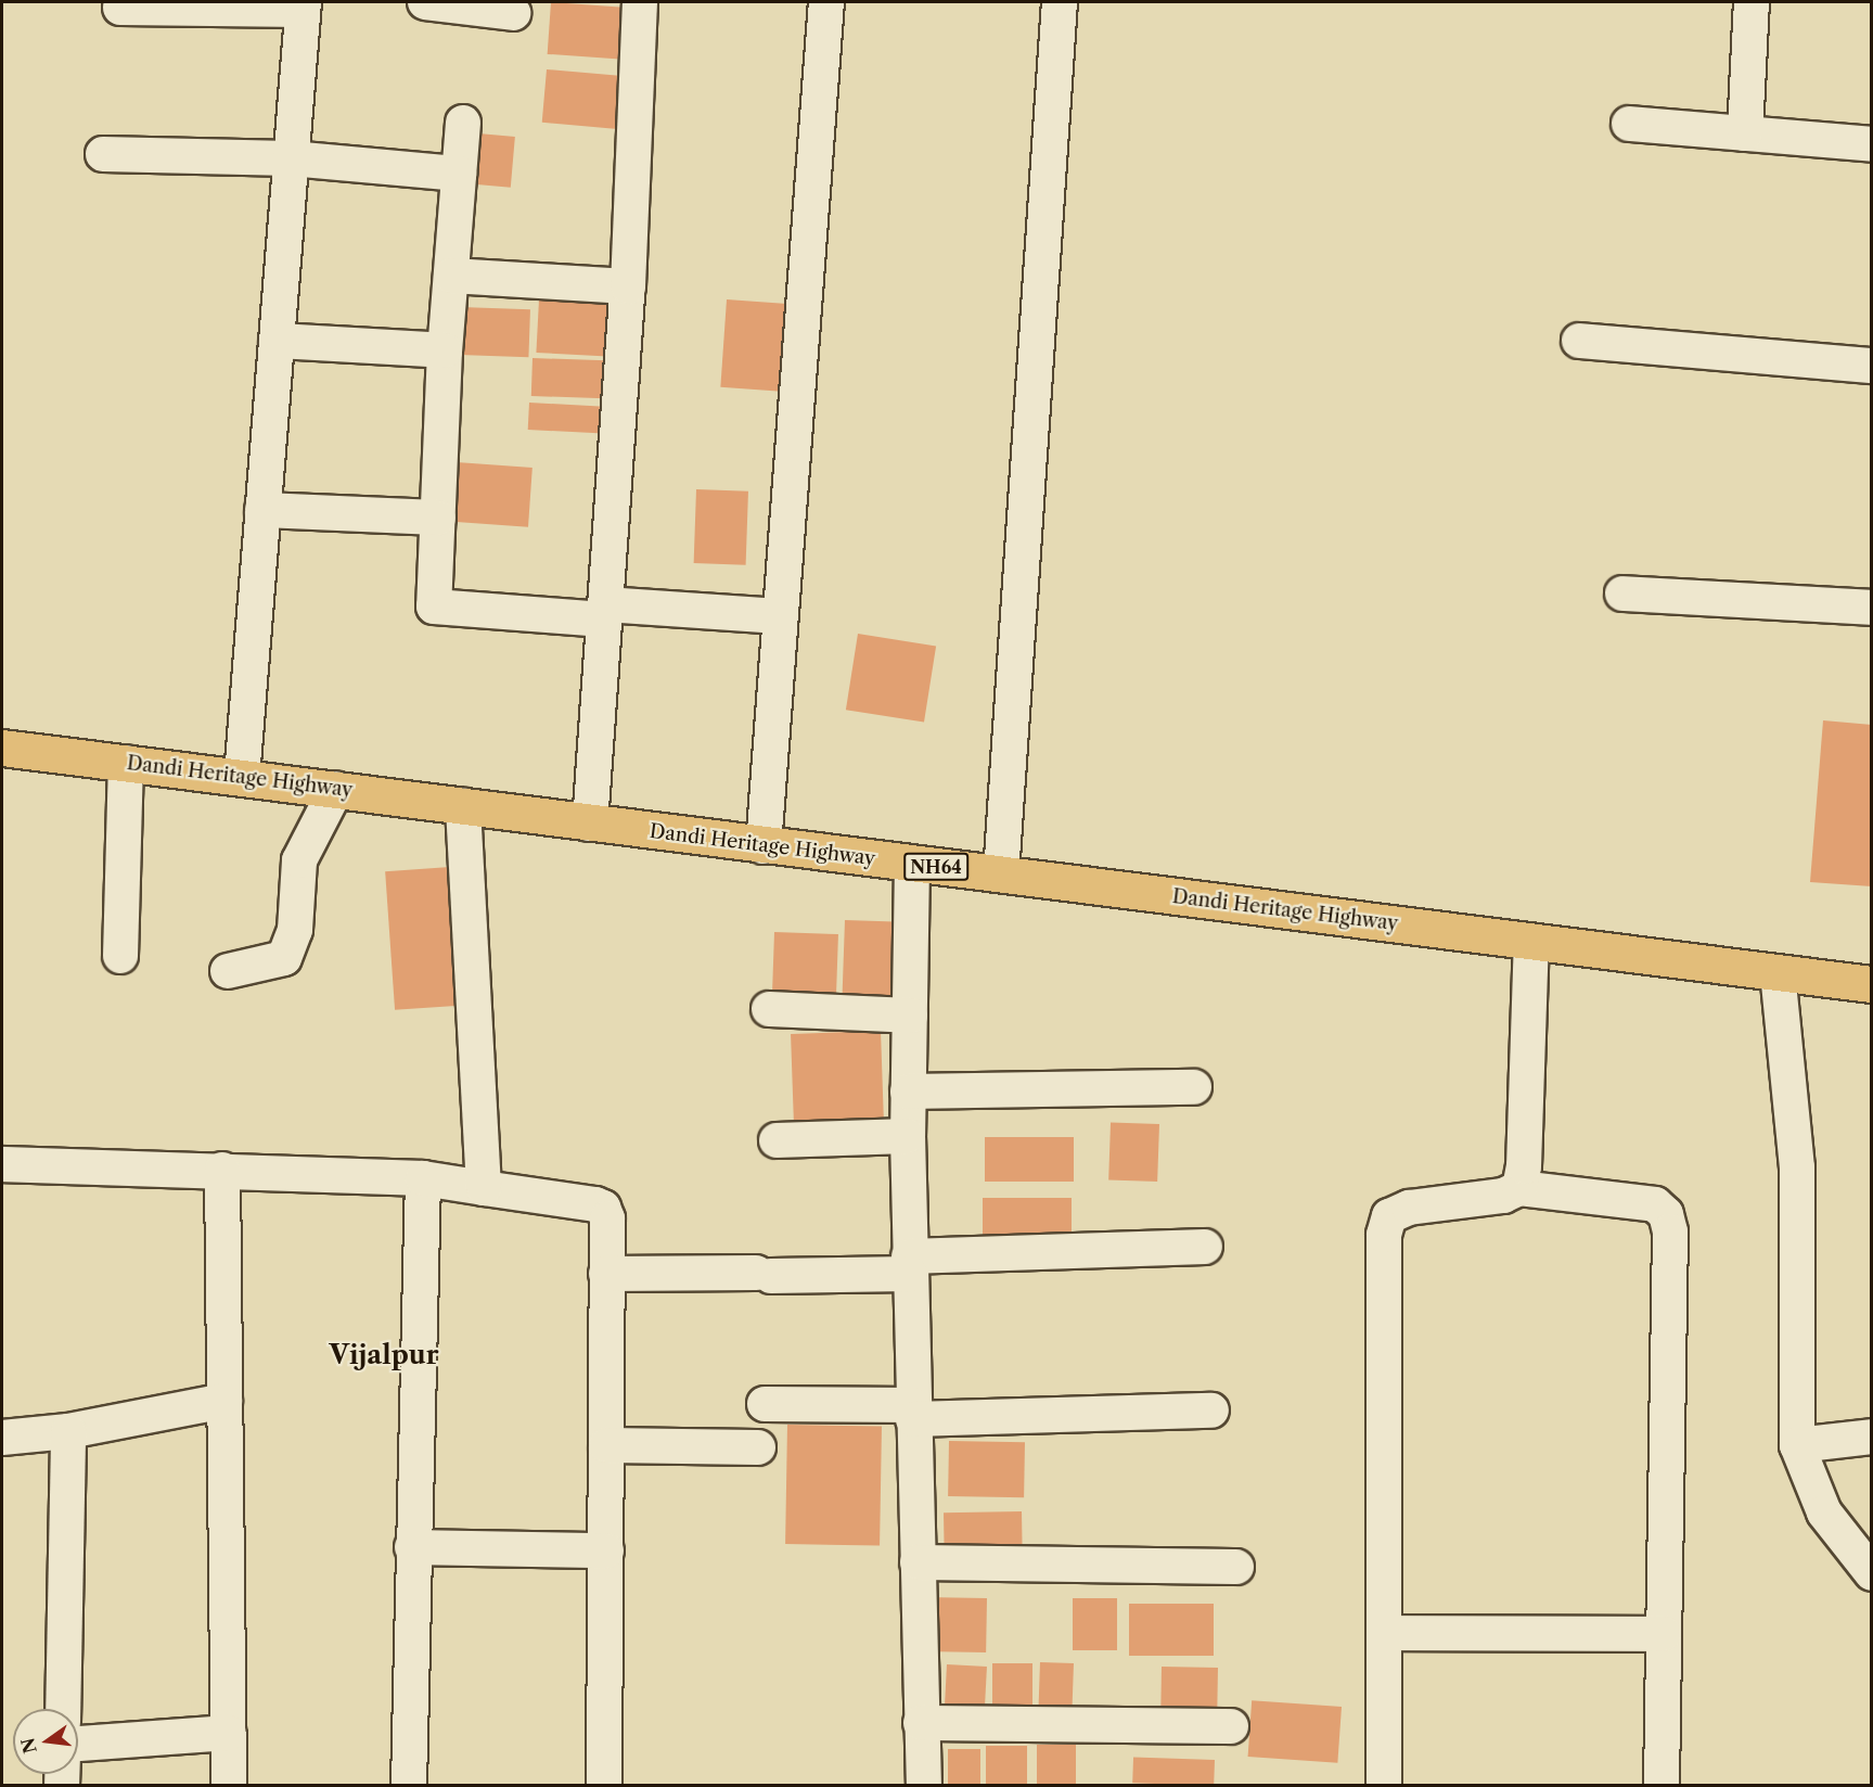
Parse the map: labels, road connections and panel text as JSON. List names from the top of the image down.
{
  "streets": {
    "highway": ["Dandi Heritage Highway", "NH64"]
  },
  "districts": ["Vijalpur"],
  "north": "left"
}
